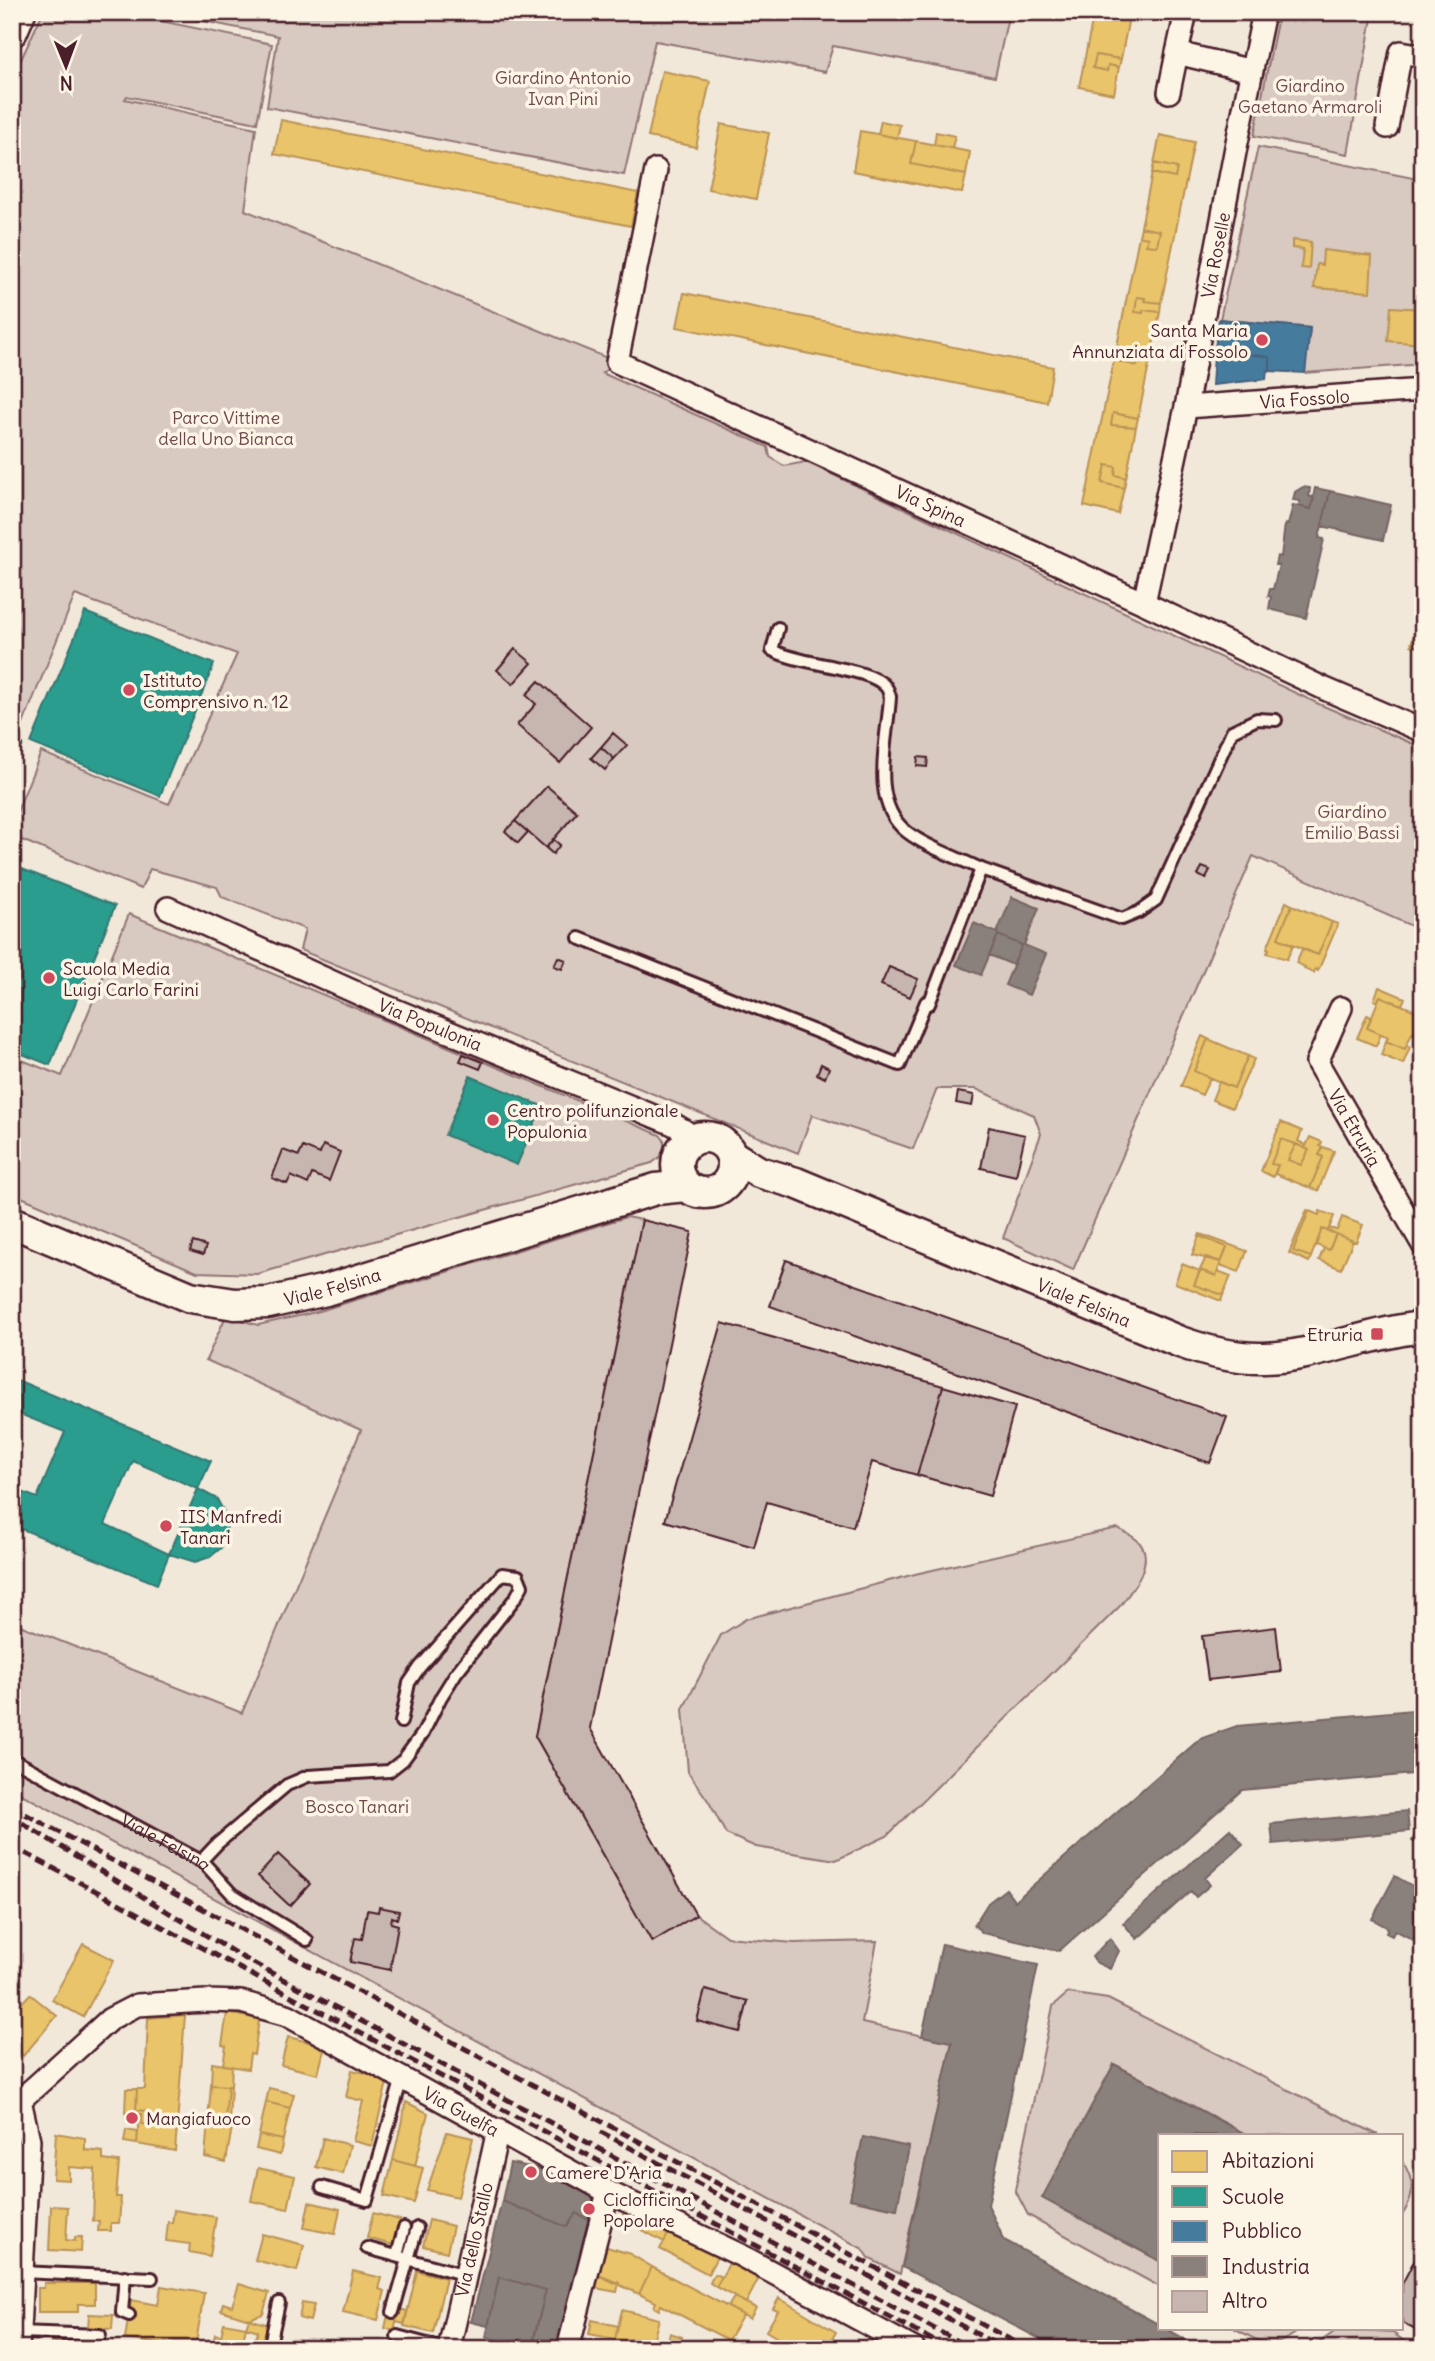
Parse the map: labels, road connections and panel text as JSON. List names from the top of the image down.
{
  "streets": {
    "street": [
      "Via Roselle",
      "Via Fossolo",
      "Via Spina",
      "Via Populonia",
      "Via Etruria",
      "Viale Felsina",
      "Via Guelfa",
      "Via dello Stallo"
    ]
  },
  "crossings": [
    ["Via Roselle", "Via Fossolo"],
    ["Via Roselle", "Via Spina"],
    ["Via Populonia", "Viale Felsina"],
    ["Via Guelfa", "Via dello Stallo"]
  ],
  "parks": [
    "Giardino Antonio Ivan Pini",
    "Giardino Gaetano Armaroli",
    "Parco Vittime della Uno Bianca",
    "Giardino Emilio Bassi",
    "Bosco Tanari"
  ],
  "places": {
    "other": [
      "Santa Maria Annunziata di Fossolo",
      "Istituto Comprensivo n. 12",
      "Scuola Media Luigi Carlo Farini",
      "Centro polifunzionale Populonia",
      "IIS Manfredi Tanari",
      "Mangiafuoco",
      "Camere D'Aria",
      "Ciclofficina Popolare"
    ],
    "transit": ["Etruria"]
  },
  "legend": [
    "Abitazioni",
    "Scuole",
    "Pubblico",
    "Industria",
    "Altro"
  ],
  "north": "bottom"
}
